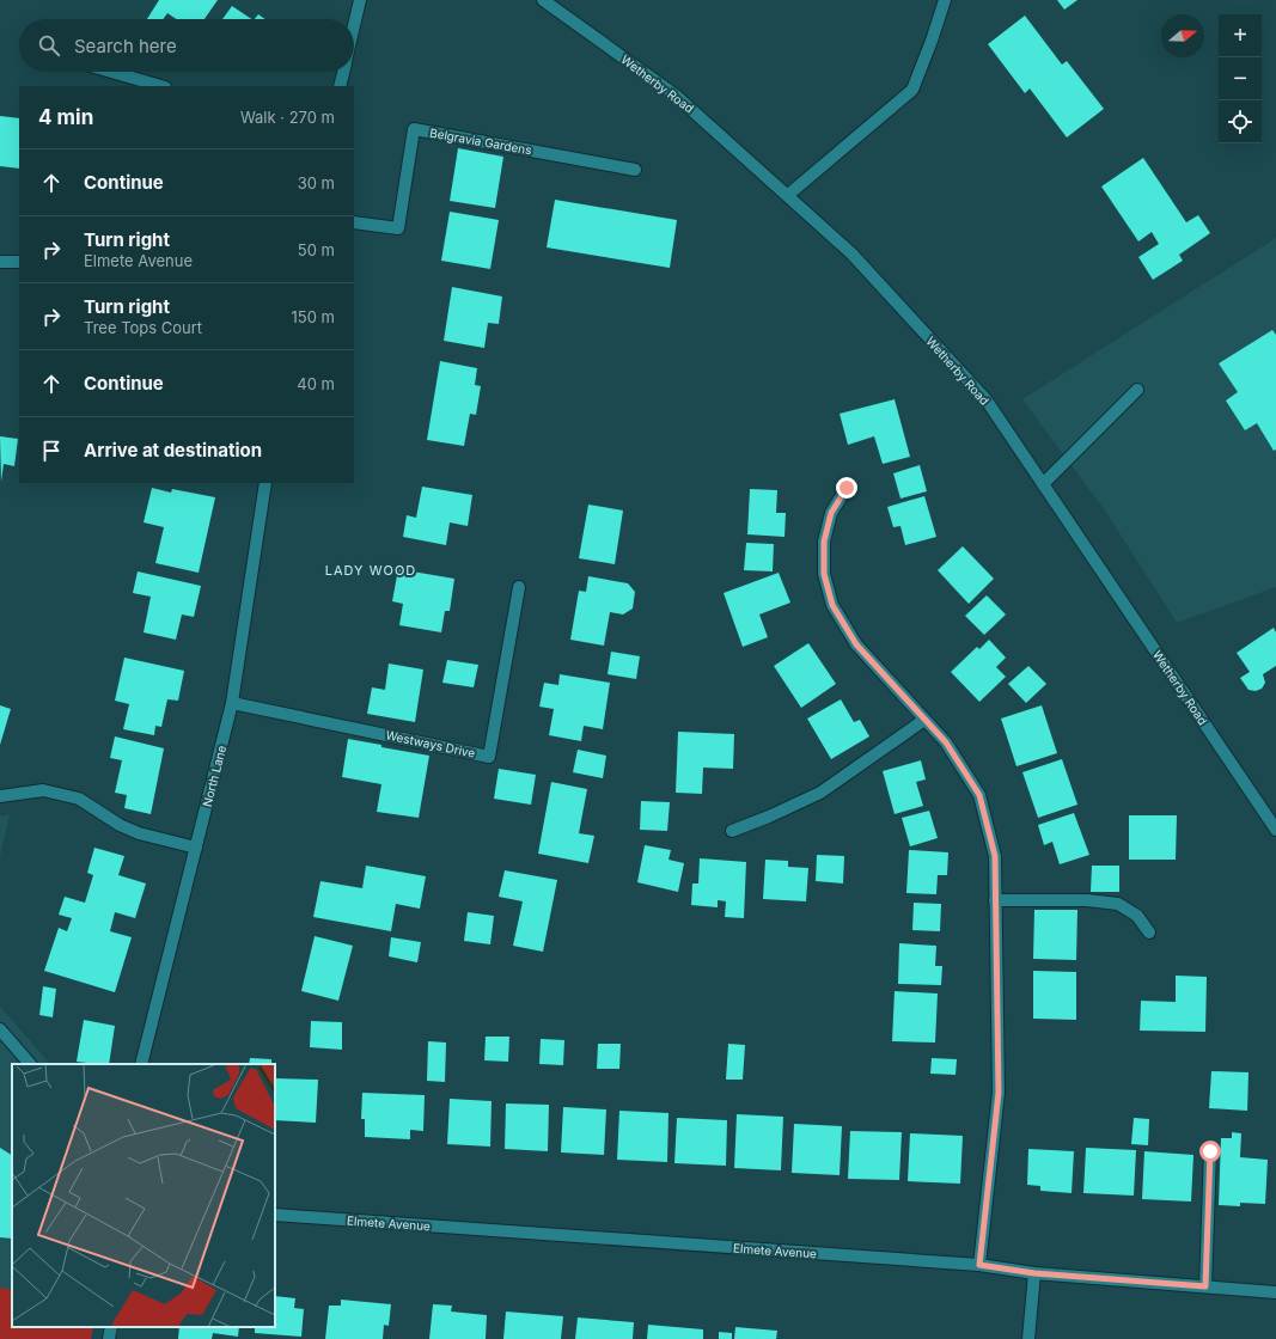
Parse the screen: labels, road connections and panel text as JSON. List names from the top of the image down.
{
  "streets": {
    "street": [
      "Wetherby Road",
      "Belgravia Gardens",
      "Westways Drive",
      "North Lane",
      "Elmete Avenue"
    ]
  },
  "crossings": [
    ["Westways Drive", "North Lane"]
  ],
  "districts": ["LADY WOOD"],
  "north": "right",
  "page": {
    "map_buttons": ["+", "−"],
    "search": "Search here",
    "heading": ["4 min", "Walk · 270 m"],
    "list": [
      ["Continue", "30 m"],
      ["Turn right", "Elmete Avenue", "50 m"],
      ["Turn right", "Tree Tops Court", "150 m"],
      ["Continue", "40 m"],
      "Arrive at destination"
    ]
  }
}
